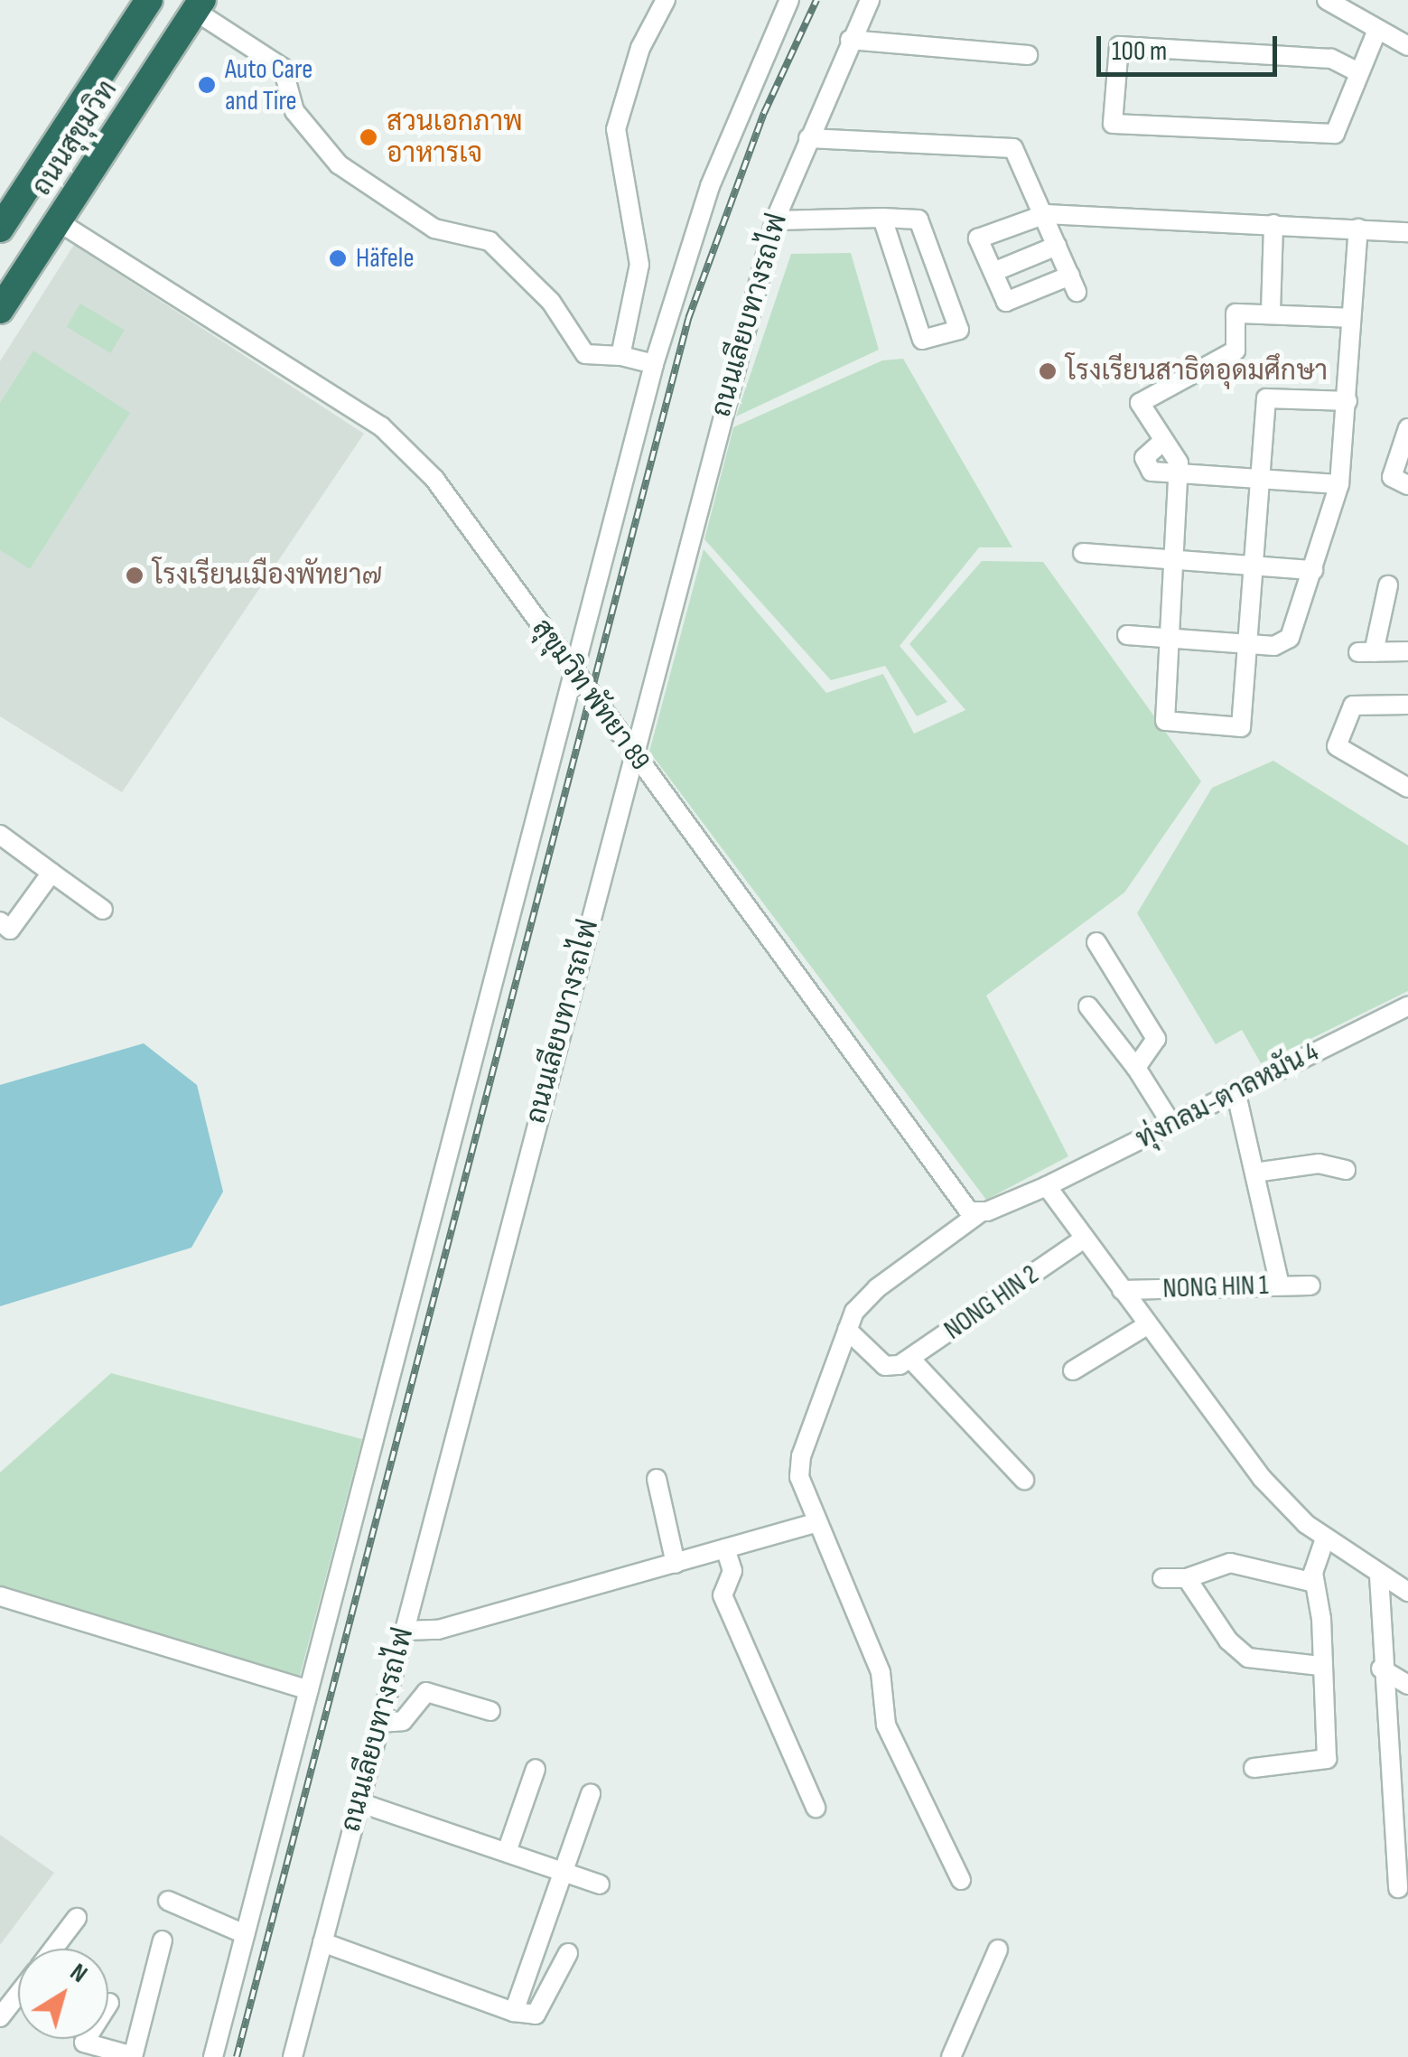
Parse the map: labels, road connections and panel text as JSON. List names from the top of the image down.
{
  "streets": {
    "highway": ["ถนนสุขุมวิท"],
    "street": [
      "ถนนเลียบทางรถไฟ",
      "สุขุมวิท พัทยา 89",
      "ทุ่งกลม-ตาลหมัน 4",
      "NONG HIN 1",
      "NONG HIN 2"
    ]
  },
  "crossings": [
    ["ถนนสุขุมวิท", "สุขุมวิท พัทยา 89"],
    ["ถนนเลียบทางรถไฟ", "สุขุมวิท พัทยา 89"]
  ],
  "places": [
    "Auto Care and Tire",
    "สวนเอกภาพ อาหารเจ",
    "Häfele",
    "โรงเรียนสาธิตอุดมศึกษา",
    "โรงเรียนเมืองพัทยา๗"
  ],
  "scale_bar": "100 m",
  "north": "top right"
}
